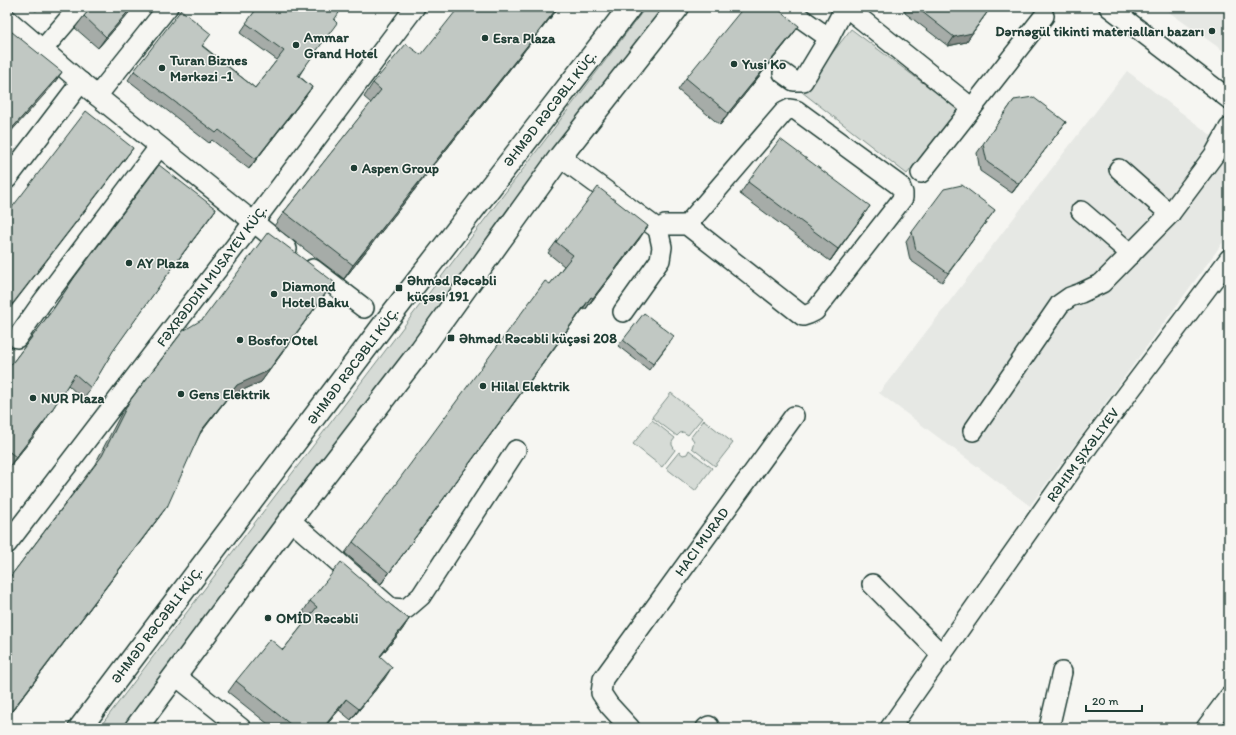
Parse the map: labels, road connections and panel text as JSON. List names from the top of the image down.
{
  "streets": {
    "main road": ["ƏHMƏD RƏCƏBLI KÜÇ."],
    "street": ["FƏXRƏDDIN MUSAYEV KÜÇ."]
  },
  "places": {
    "other": [
      "Dərnəgül tikinti materialları bazarı",
      "Esra Plaza",
      "Ammar Grand Hotel",
      "Yusi Ko",
      "Turan Biznes Mərkəzi -1",
      "Aspen Group",
      "AY Plaza",
      "Diamond Hotel Baku",
      "Bosfor Otel",
      "Hilal Elektrik",
      "Gens Elektrik",
      "NUR Plaza",
      "OMİD Rəcəbli"
    ],
    "transit": ["Əhməd Rəcəbli küçəsi 191", "Əhməd Rəcəbli küçəsi 208"]
  },
  "scale_bar": "20 m"
}
